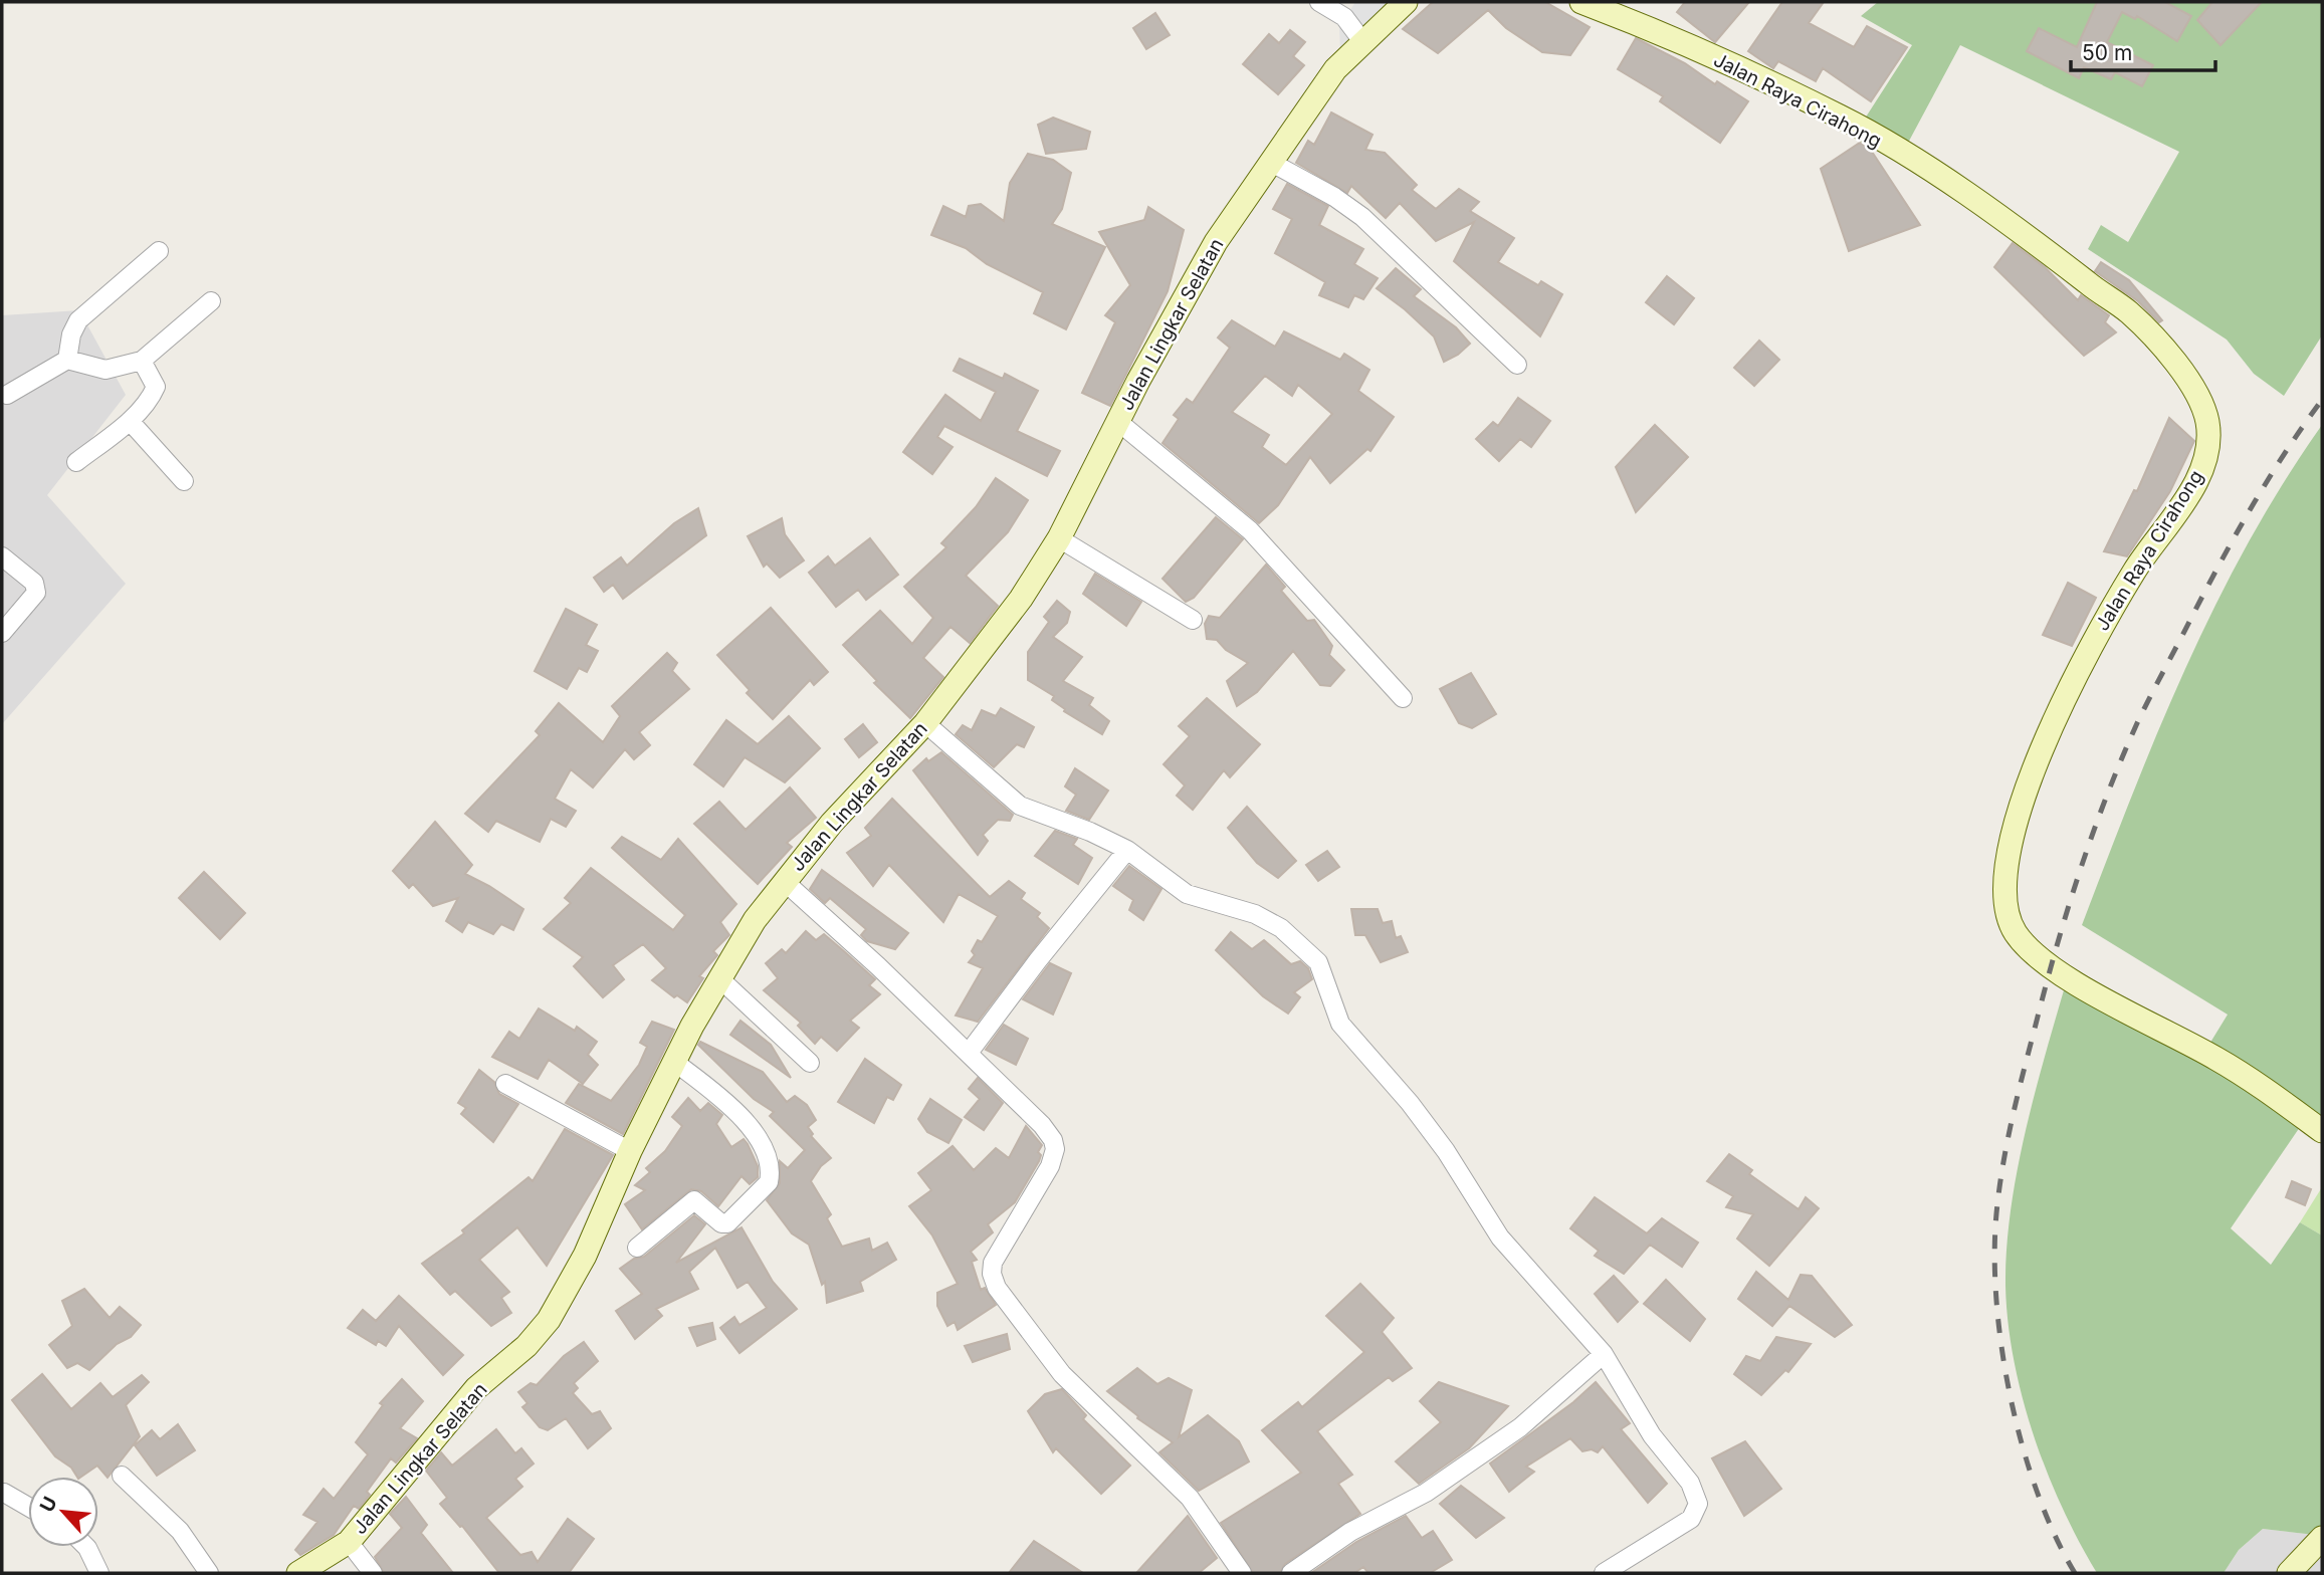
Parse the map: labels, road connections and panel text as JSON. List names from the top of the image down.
{
  "streets": {
    "street": ["Jalan Raya Cirahong", "Jalan Lingkar Selatan"]
  },
  "scale_bar": "50 m",
  "north": "top left"
}
